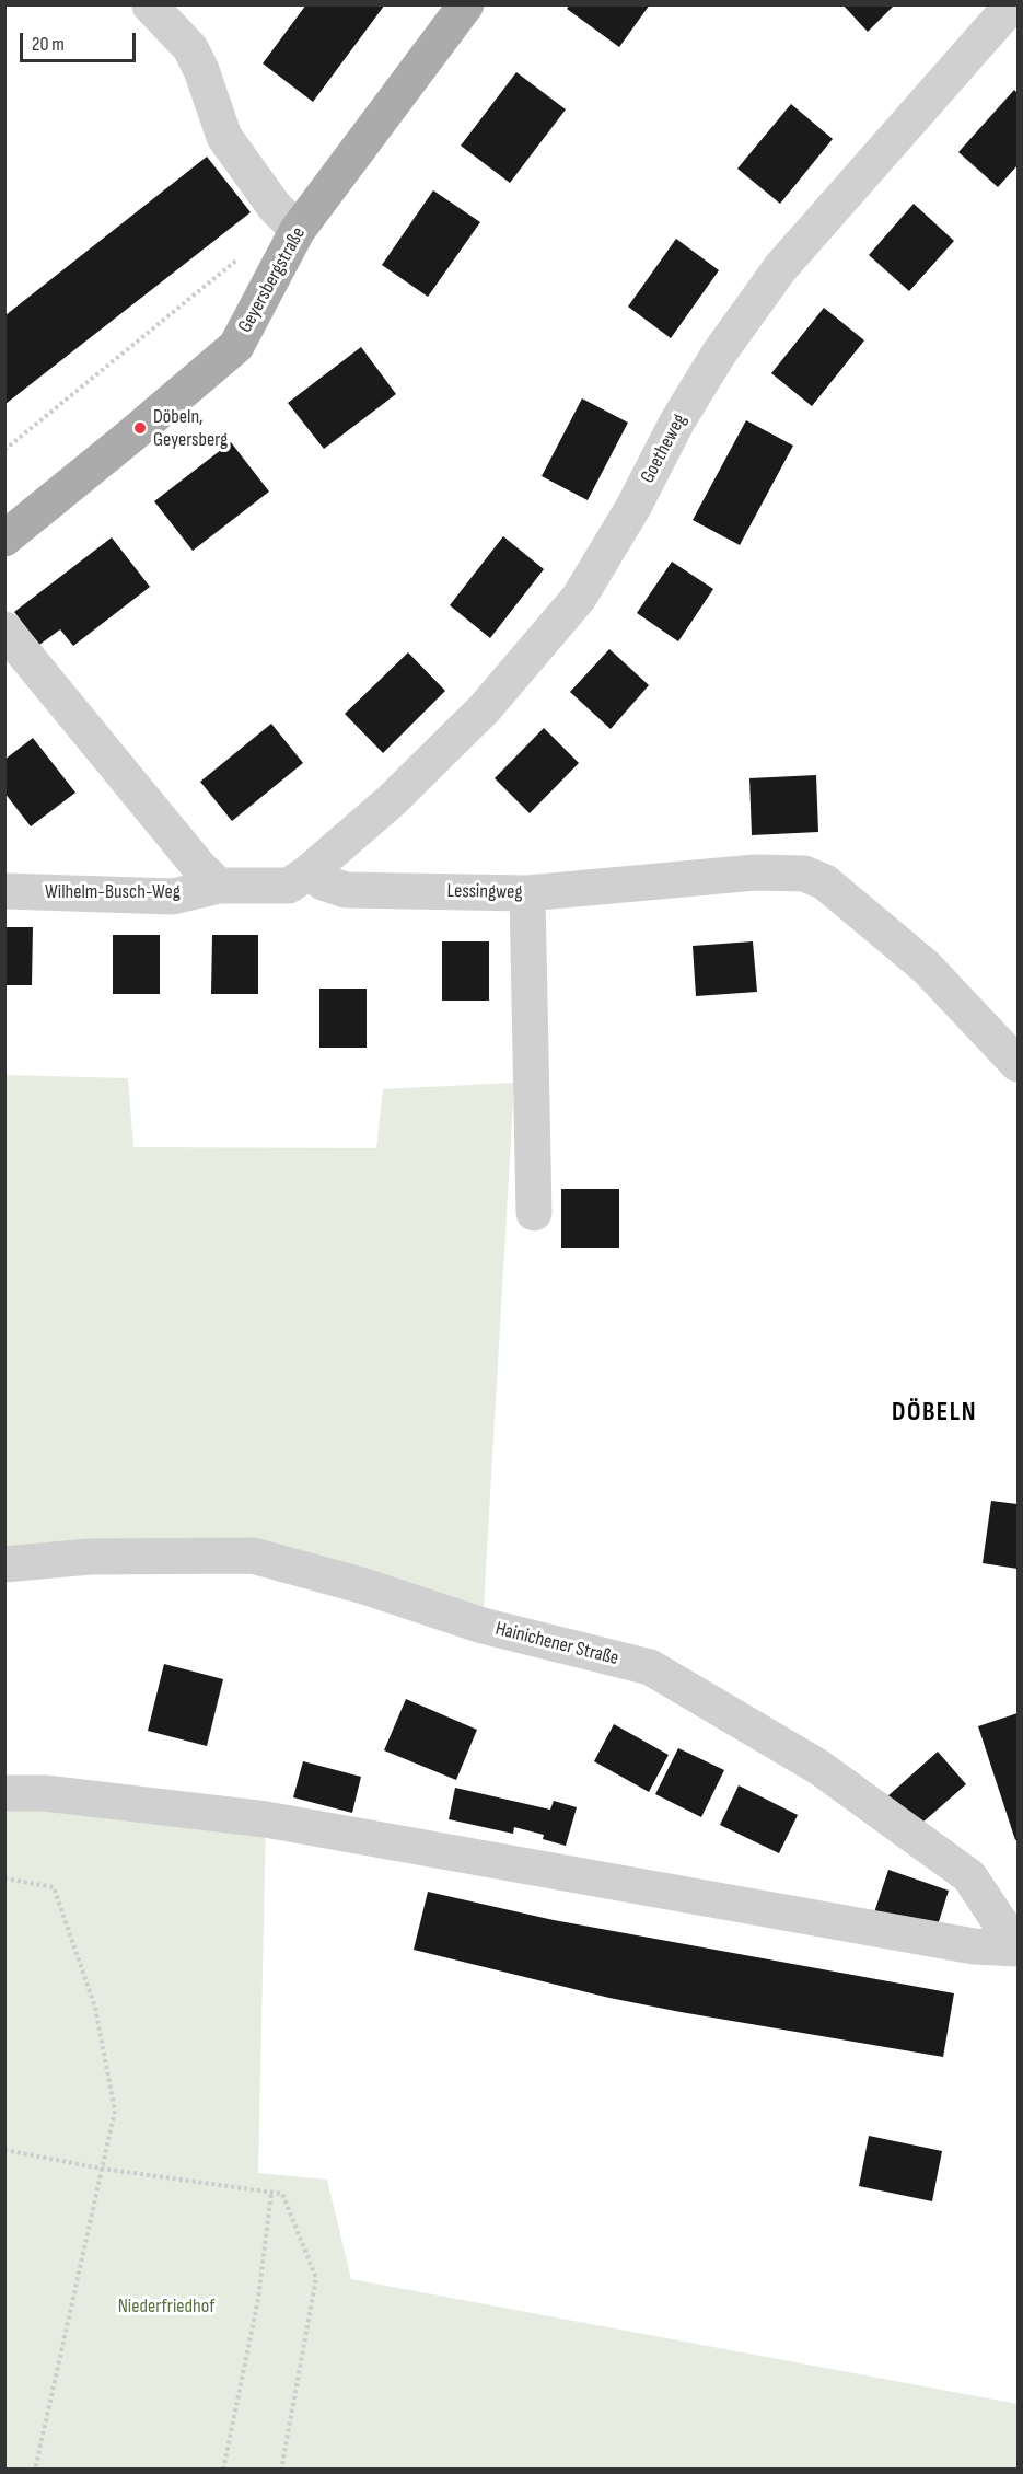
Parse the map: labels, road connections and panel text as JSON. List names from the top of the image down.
{
  "streets": {
    "main road": ["Geyersbergstraße"],
    "street": [
      "Goetheweg",
      "Wilhelm-Busch-Weg",
      "Lessingweg",
      "Hainichener Straße"
    ]
  },
  "crossings": [
    ["Goetheweg", "Lessingweg"]
  ],
  "districts": ["DÖBELN"],
  "parks": ["Niederfriedhof"],
  "places": ["Döbeln, Geyersberg"],
  "scale_bar": "20 m"
}
